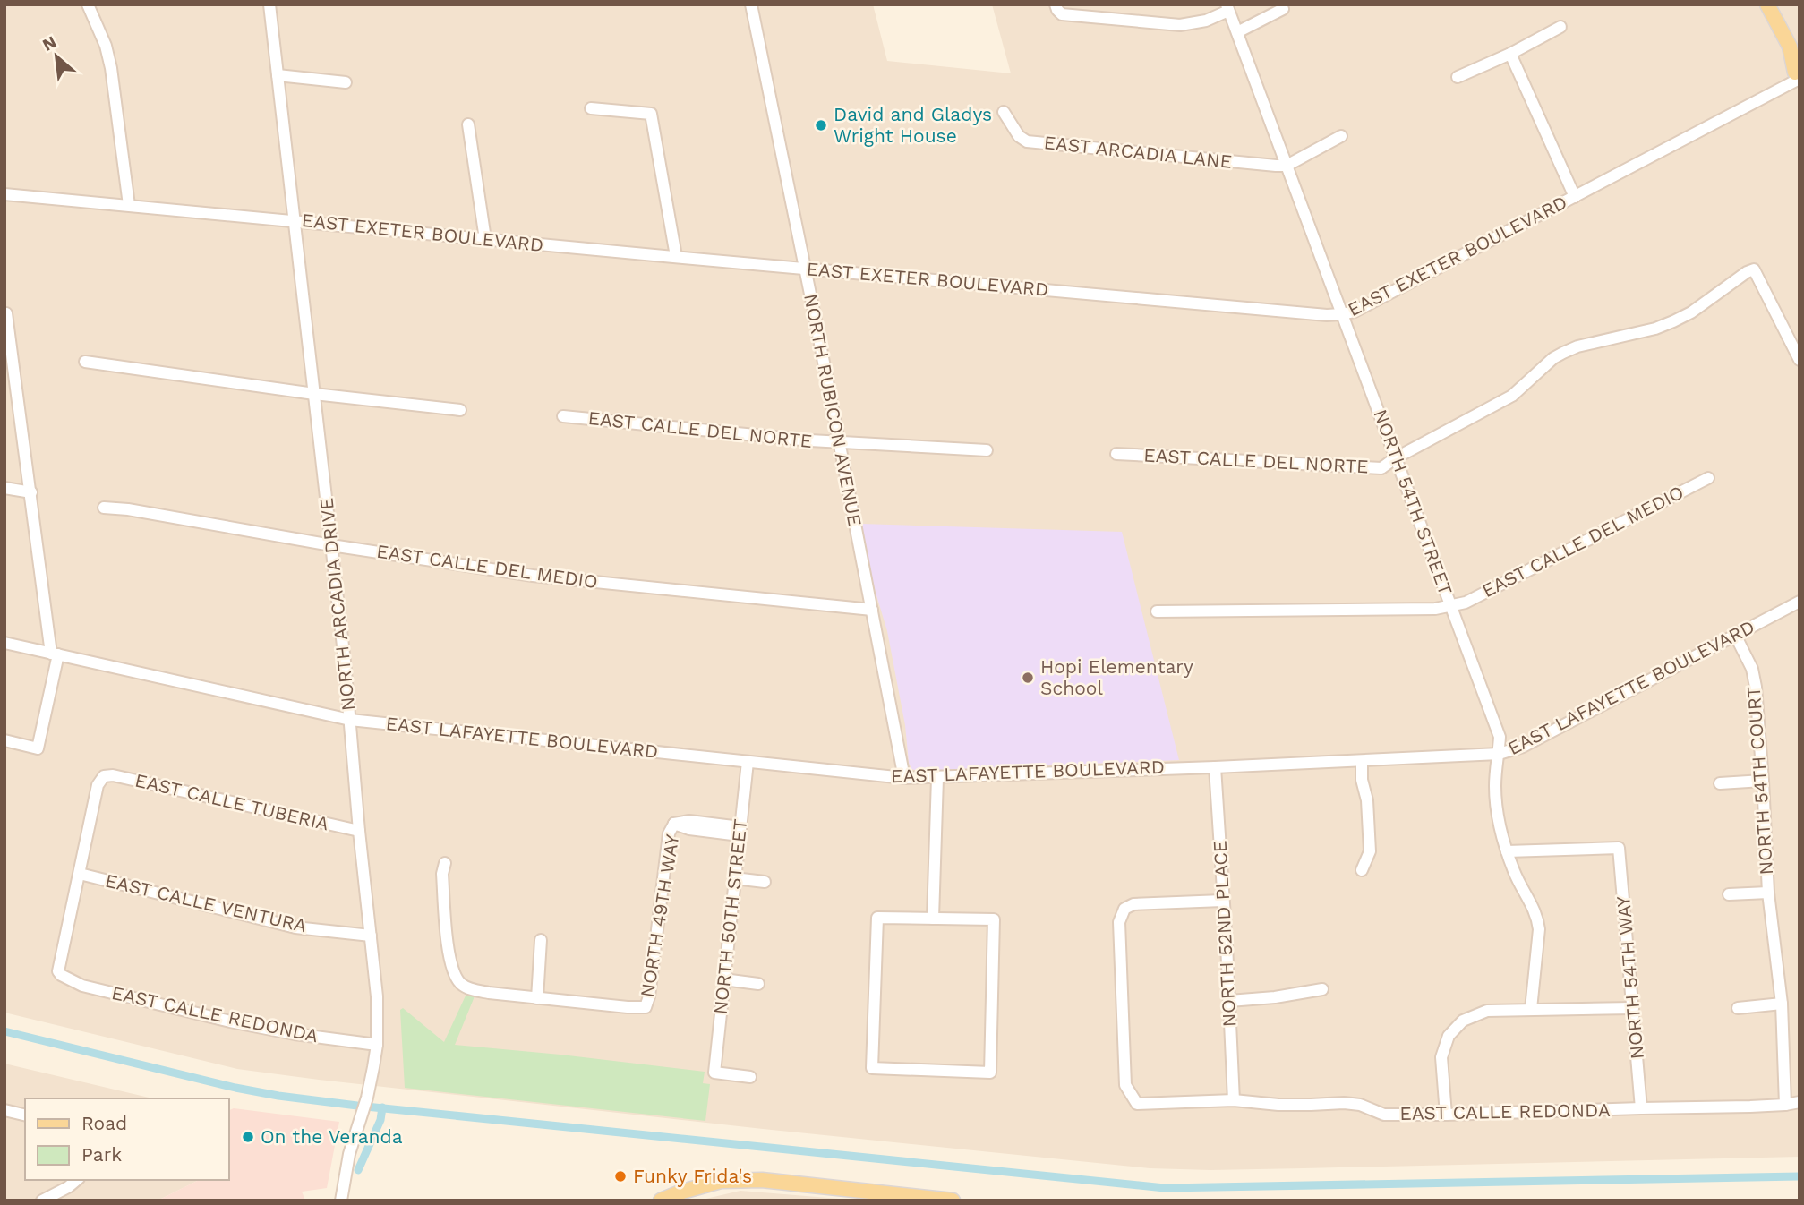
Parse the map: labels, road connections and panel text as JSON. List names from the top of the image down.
{
  "streets": {
    "street": [
      "EAST ARCADIA LANE",
      "EAST EXETER BOULEVARD",
      "NORTH RUBICON AVENUE",
      "EAST CALLE DEL NORTE",
      "NORTH 54TH STREET",
      "EAST CALLE DEL MEDIO",
      "NORTH ARCADIA DRIVE",
      "EAST LAFAYETTE BOULEVARD",
      "NORTH 54TH COURT",
      "EAST CALLE TUBERIA",
      "EAST CALLE VENTURA",
      "NORTH 49TH WAY",
      "NORTH 50TH STREET",
      "NORTH 52ND PLACE",
      "NORTH 54TH WAY",
      "EAST CALLE REDONDA"
    ]
  },
  "crossings": [
    ["EAST ARCADIA LANE", "NORTH 54TH STREET"],
    ["EAST EXETER BOULEVARD", "NORTH RUBICON AVENUE"],
    ["EAST EXETER BOULEVARD", "NORTH 54TH STREET"],
    ["EAST EXETER BOULEVARD", "NORTH ARCADIA DRIVE"],
    ["NORTH RUBICON AVENUE", "EAST CALLE DEL NORTE"],
    ["NORTH RUBICON AVENUE", "EAST CALLE DEL MEDIO"],
    ["NORTH RUBICON AVENUE", "EAST LAFAYETTE BOULEVARD"],
    ["EAST CALLE DEL NORTE", "NORTH 54TH STREET"],
    ["NORTH 54TH STREET", "EAST CALLE DEL MEDIO"],
    ["NORTH 54TH STREET", "EAST LAFAYETTE BOULEVARD"],
    ["NORTH 54TH STREET", "NORTH 54TH WAY"],
    ["EAST CALLE DEL MEDIO", "NORTH ARCADIA DRIVE"],
    ["NORTH ARCADIA DRIVE", "EAST LAFAYETTE BOULEVARD"],
    ["NORTH ARCADIA DRIVE", "EAST CALLE TUBERIA"],
    ["NORTH ARCADIA DRIVE", "EAST CALLE VENTURA"],
    ["NORTH ARCADIA DRIVE", "EAST CALLE REDONDA"],
    ["EAST LAFAYETTE BOULEVARD", "NORTH 54TH COURT"],
    ["EAST LAFAYETTE BOULEVARD", "NORTH 50TH STREET"],
    ["EAST LAFAYETTE BOULEVARD", "NORTH 52ND PLACE"],
    ["NORTH 54TH COURT", "EAST CALLE REDONDA"],
    ["EAST CALLE TUBERIA", "EAST CALLE VENTURA"],
    ["EAST CALLE TUBERIA", "EAST CALLE REDONDA"],
    ["EAST CALLE VENTURA", "EAST CALLE REDONDA"],
    ["NORTH 49TH WAY", "NORTH 50TH STREET"],
    ["NORTH 52ND PLACE", "EAST CALLE REDONDA"],
    ["NORTH 54TH WAY", "EAST CALLE REDONDA"]
  ],
  "places": [
    "David and Gladys Wright House",
    "Hopi Elementary School",
    "On the Veranda",
    "Funky Frida's"
  ],
  "legend": ["Road", "Park"],
  "north": "top left"
}
